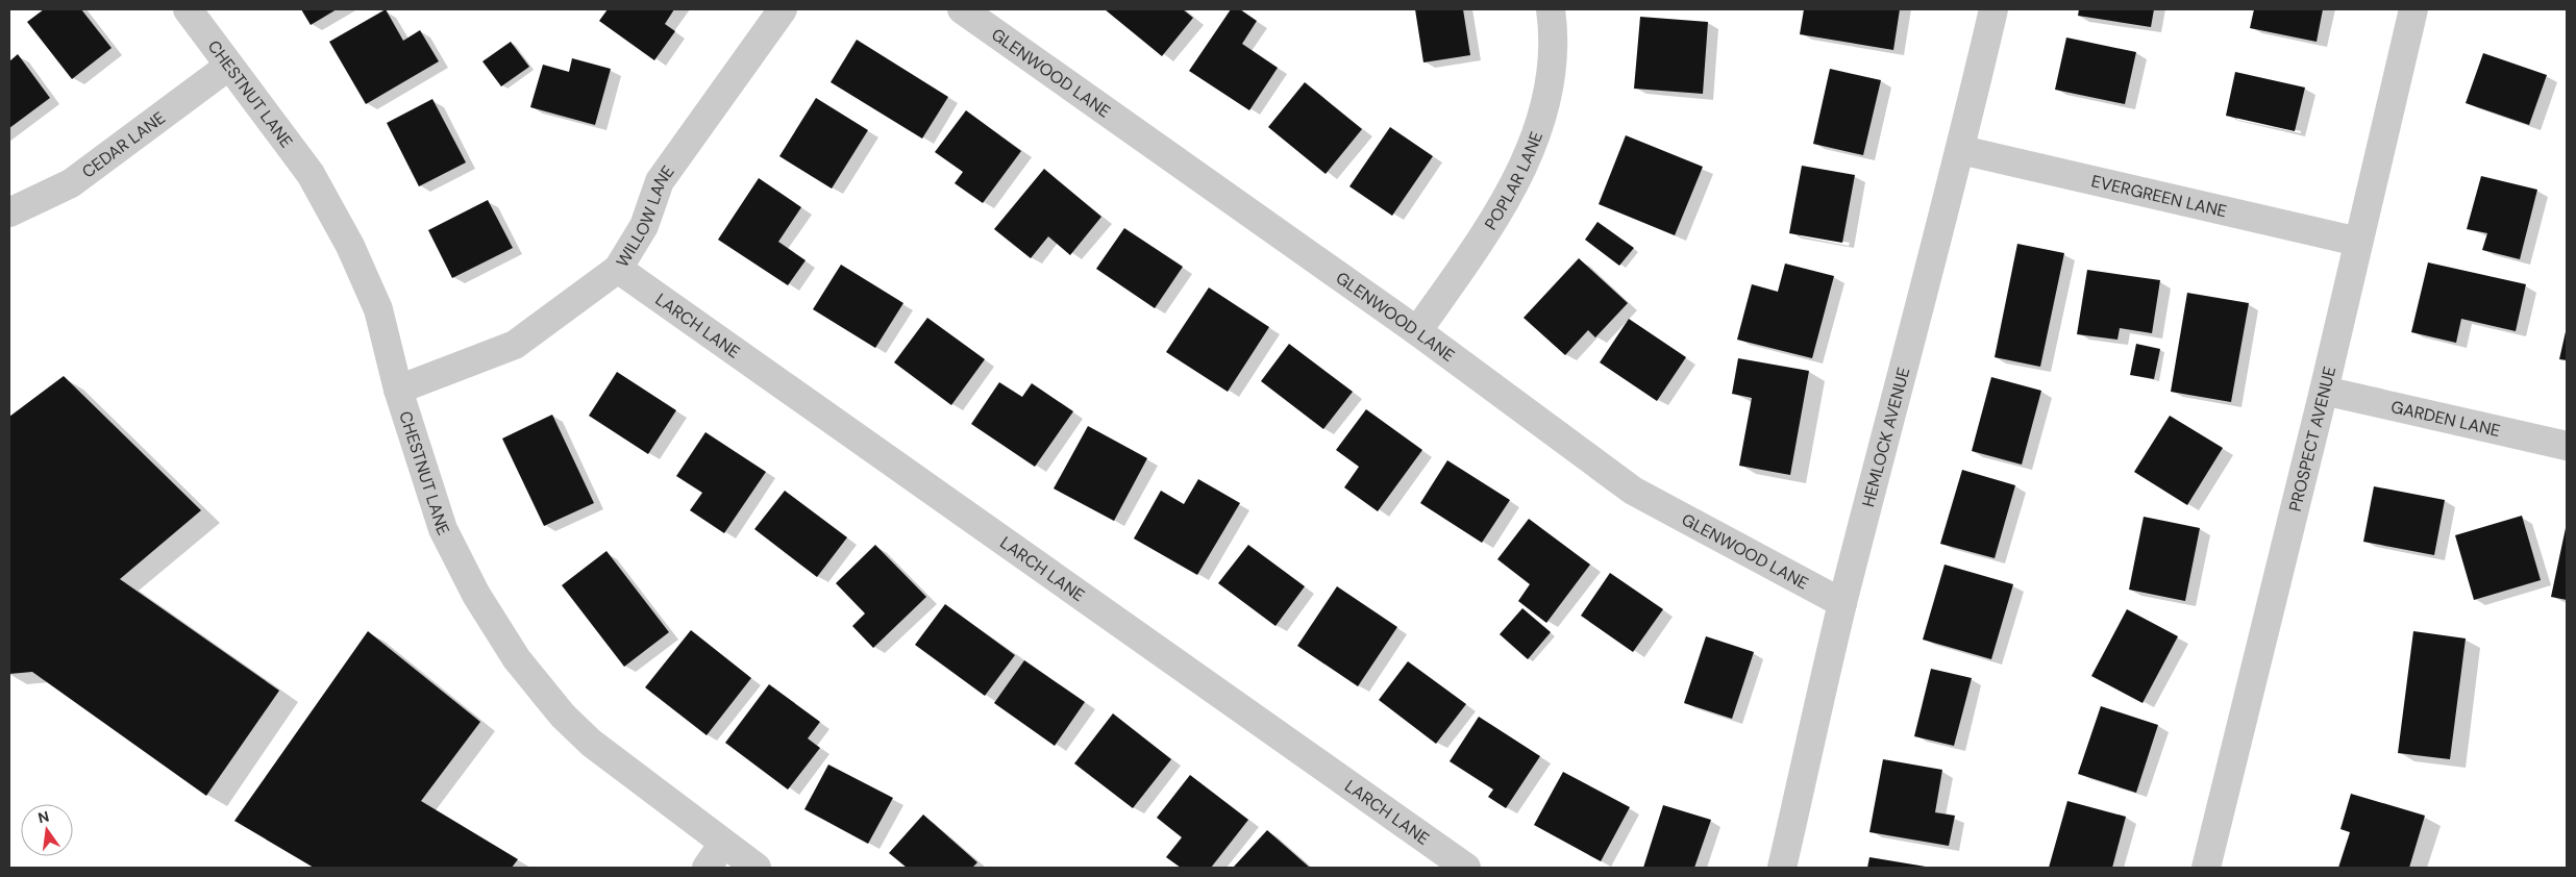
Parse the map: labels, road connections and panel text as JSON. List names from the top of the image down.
{
  "streets": {
    "street": [
      "GLENWOOD LANE",
      "CHESTNUT LANE",
      "CEDAR LANE",
      "POPLAR LANE",
      "EVERGREEN LANE",
      "WILLOW LANE",
      "LARCH LANE",
      "GARDEN LANE",
      "HEMLOCK AVENUE",
      "PROSPECT AVENUE"
    ]
  },
  "crossings": [
    ["GLENWOOD LANE", "POPLAR LANE"],
    ["GLENWOOD LANE", "HEMLOCK AVENUE"],
    ["CHESTNUT LANE", "CEDAR LANE"],
    ["CHESTNUT LANE", "WILLOW LANE"],
    ["EVERGREEN LANE", "HEMLOCK AVENUE"],
    ["EVERGREEN LANE", "PROSPECT AVENUE"],
    ["WILLOW LANE", "LARCH LANE"],
    ["GARDEN LANE", "PROSPECT AVENUE"]
  ],
  "north": "top"
}
